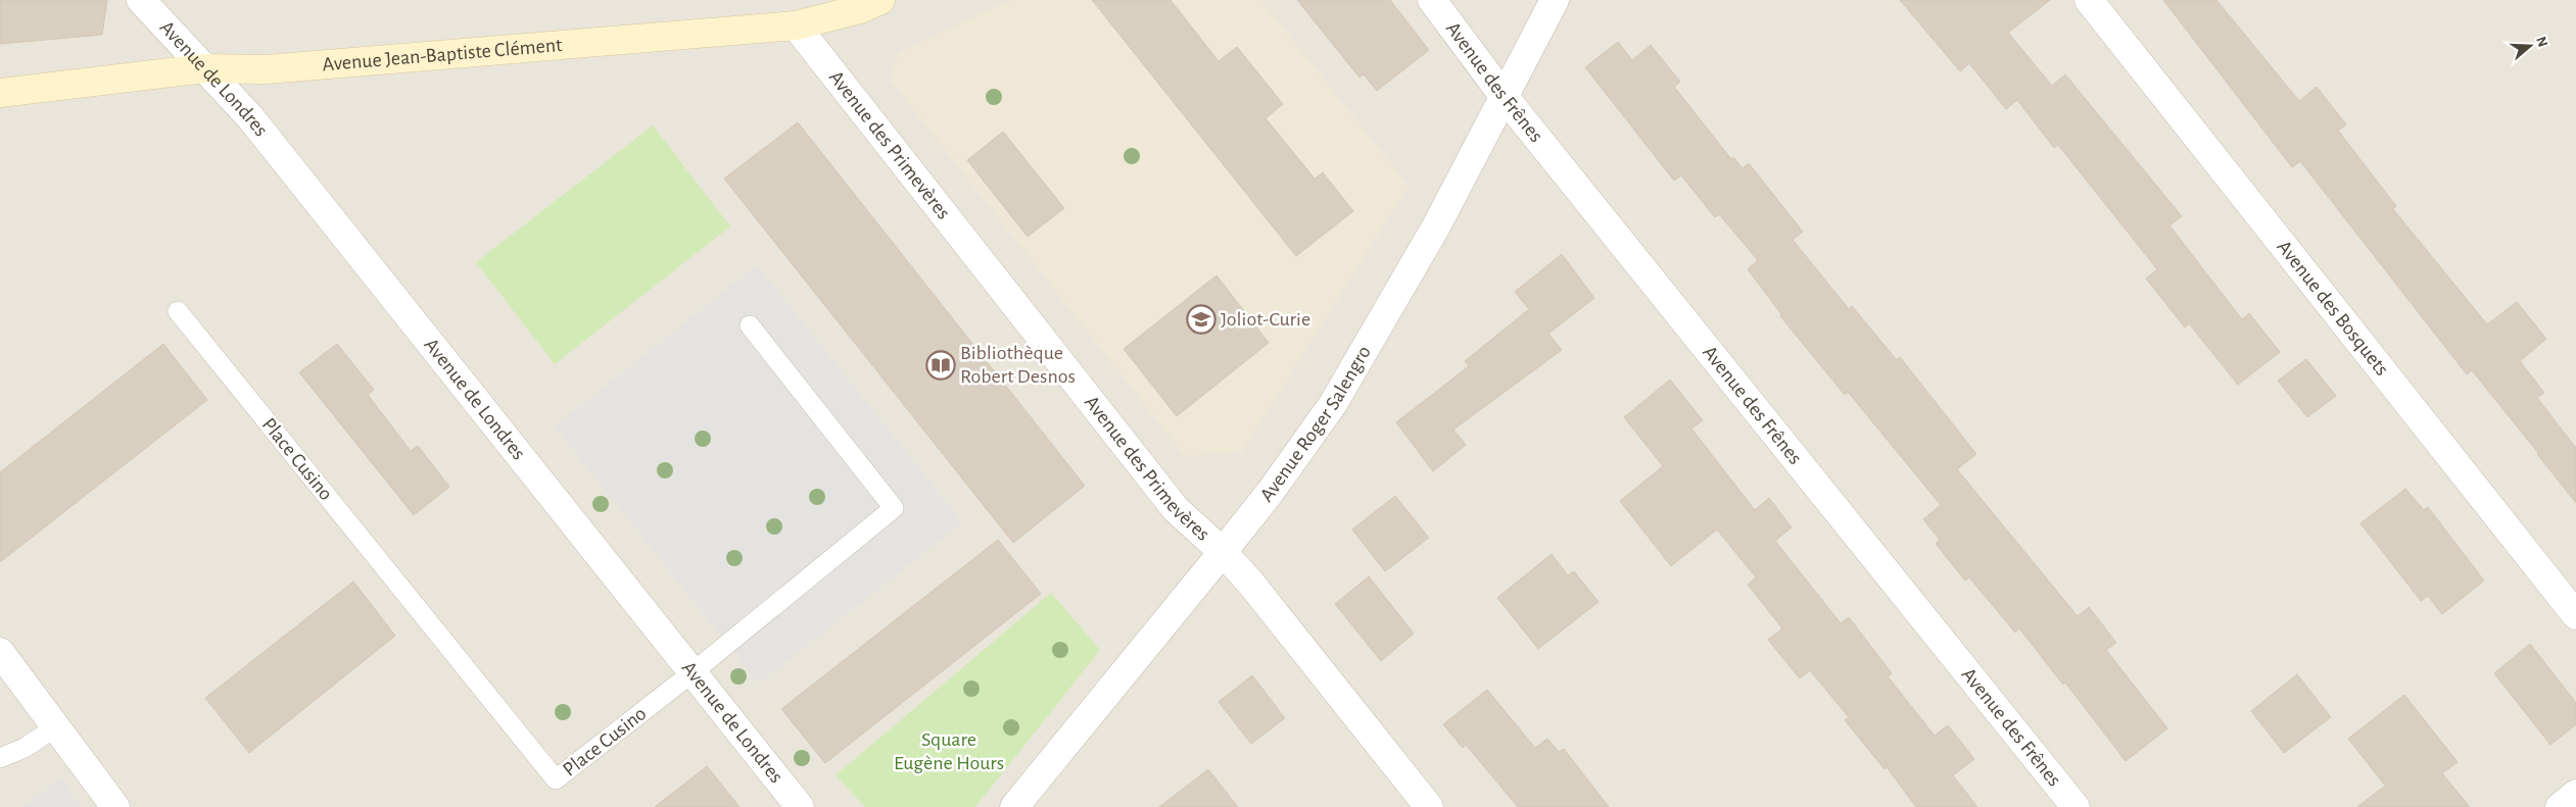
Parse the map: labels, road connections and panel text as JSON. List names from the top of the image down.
{
  "streets": {
    "main road": ["Avenue Jean-Baptiste Clément"],
    "street": [
      "Avenue de Londres",
      "Avenue des Frênes",
      "Avenue des Primevères",
      "Avenue des Bosquets",
      "Avenue Roger Salengro"
    ],
    "lane": ["Place Cusino"]
  },
  "crossings": [
    ["Avenue Jean-Baptiste Clément", "Avenue de Londres"],
    ["Avenue Jean-Baptiste Clément", "Avenue des Primevères"],
    ["Avenue de Londres", "Place Cusino"],
    ["Avenue des Frênes", "Avenue Roger Salengro"],
    ["Avenue des Primevères", "Avenue Roger Salengro"]
  ],
  "parks": ["Square Eugène Hours"],
  "places": {
    "school or university": ["Joliot-Curie"],
    "library": ["Bibliothèque Robert Desnos"]
  },
  "north": "right"
}
